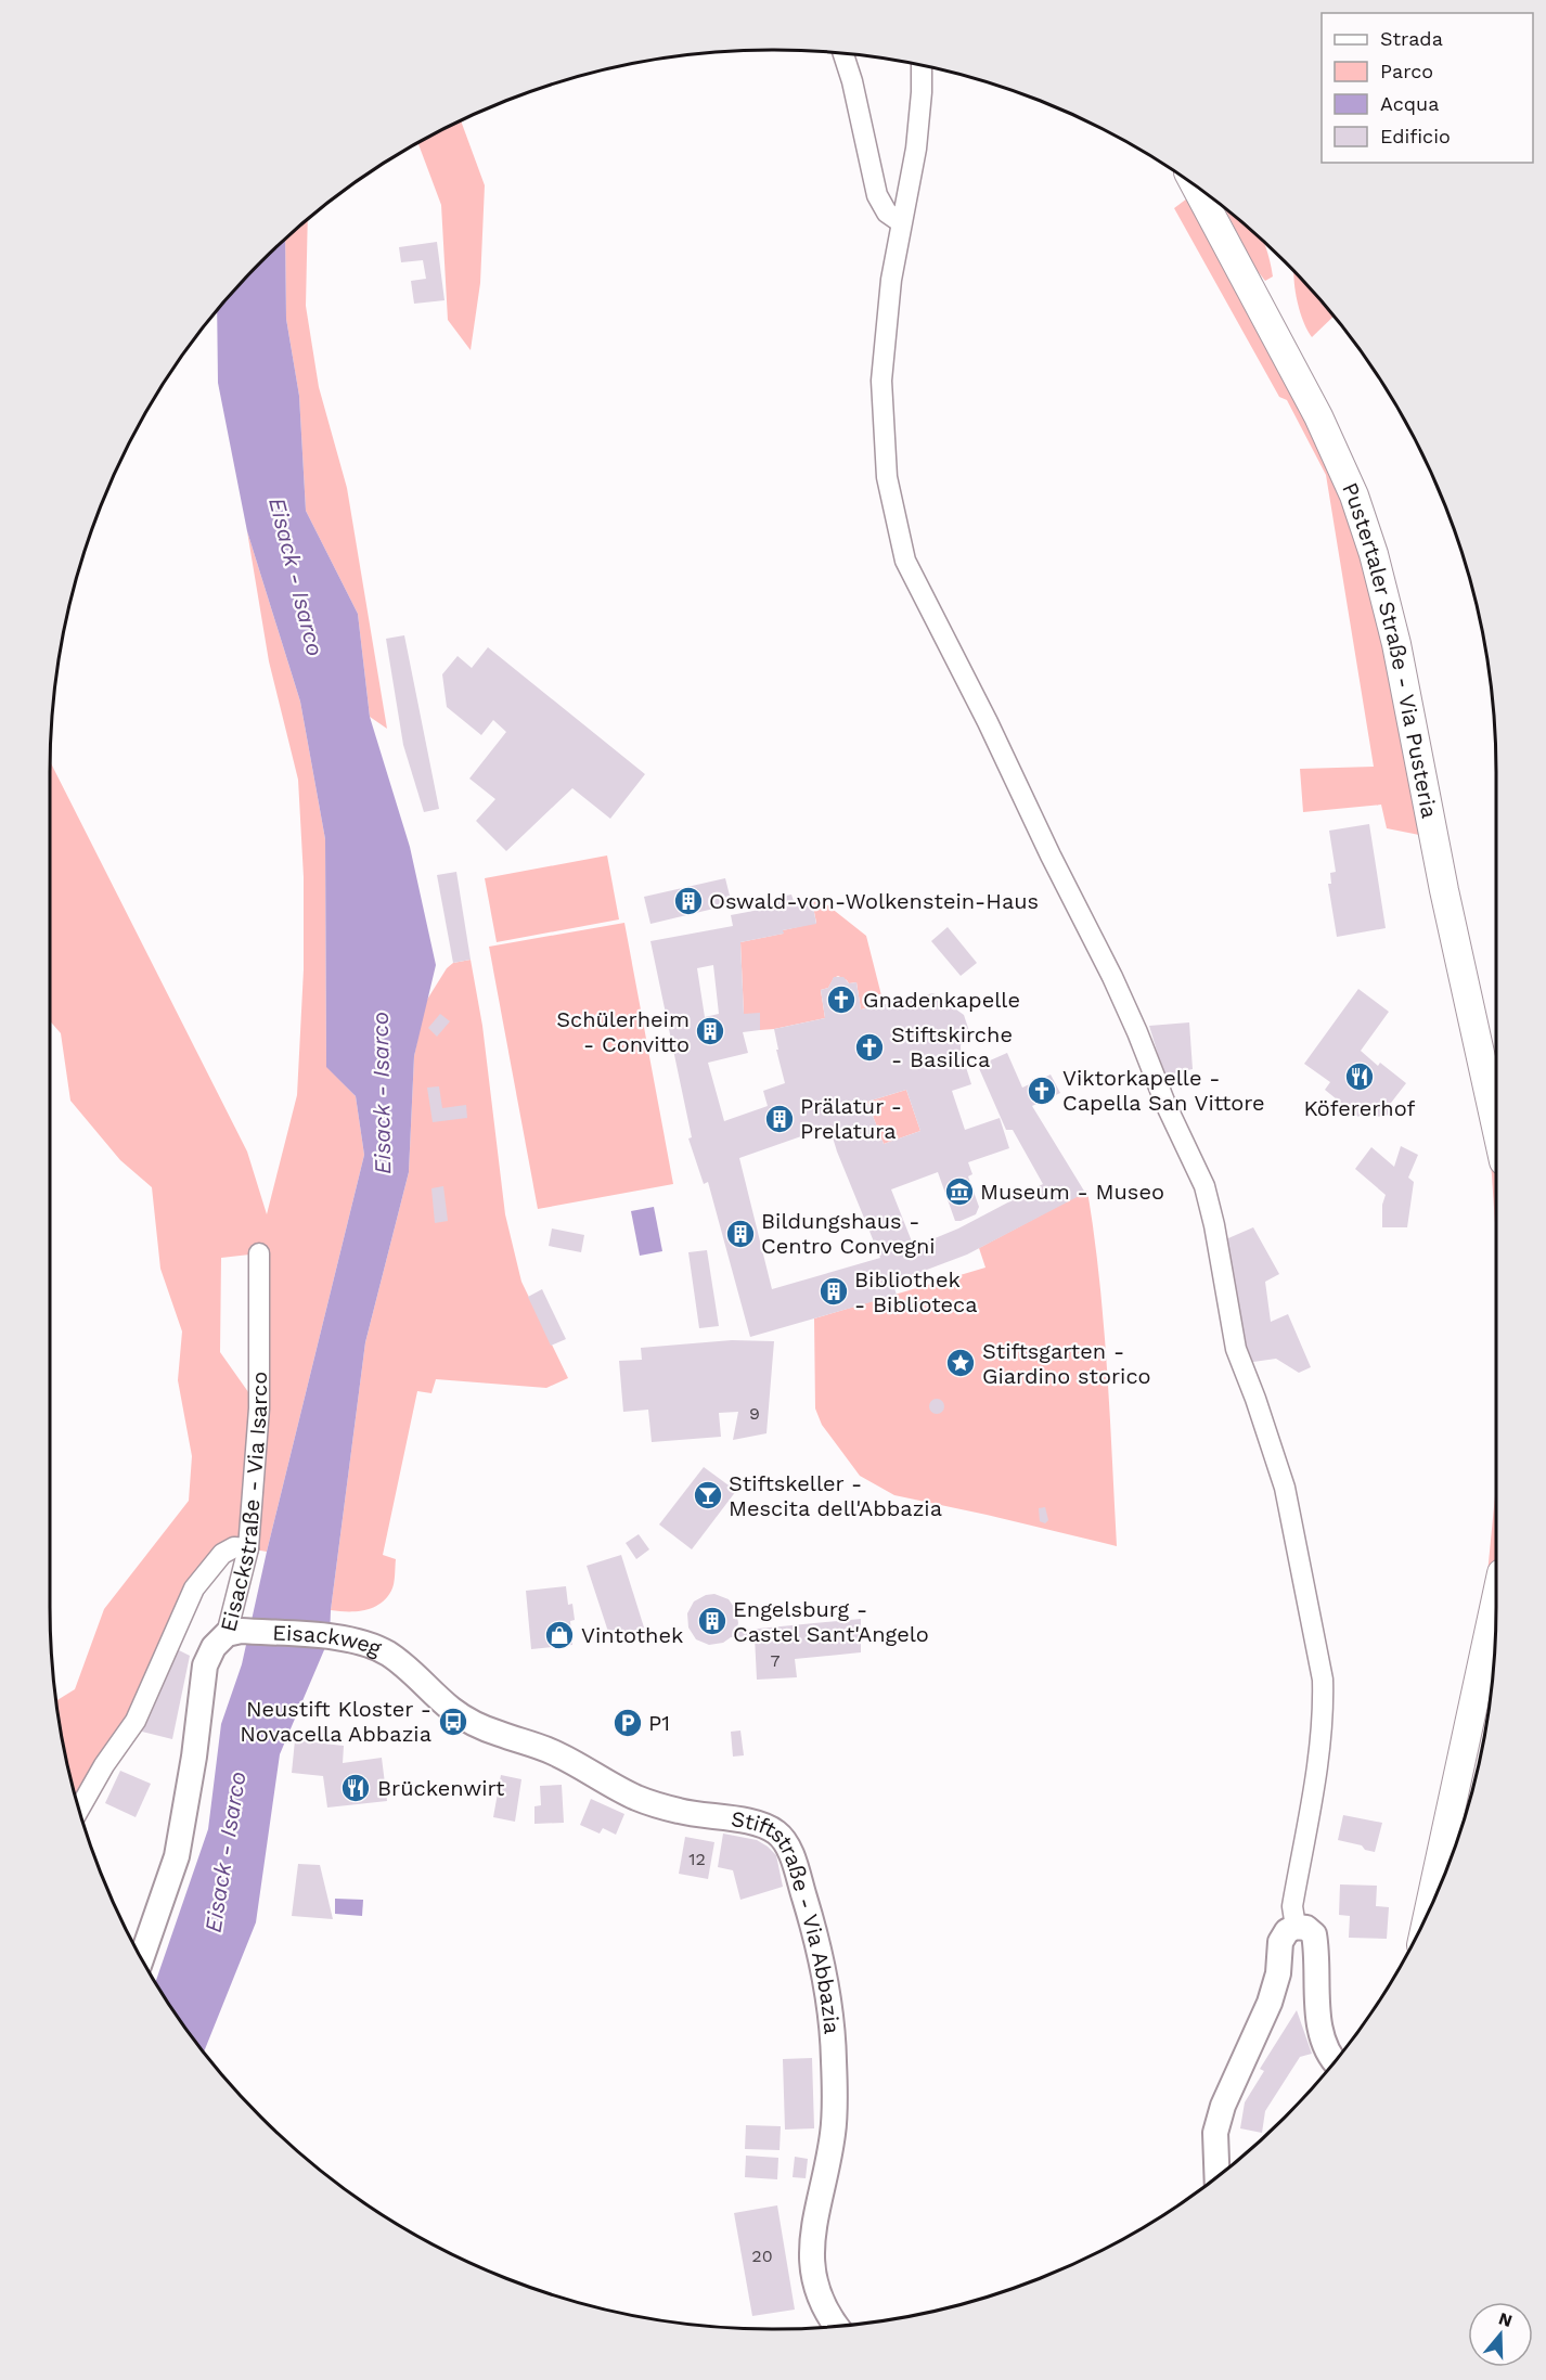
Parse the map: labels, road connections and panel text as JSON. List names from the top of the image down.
{
  "streets": {
    "main road": ["Pustertaler Straße - Via Pusteria"],
    "street": ["Eisackstraße - Via Isarco", "Eisackweg", "Stiftstraße - Via Abbazia"]
  },
  "crossings": [
    ["Eisackstraße - Via Isarco", "Eisackweg"],
    ["Eisackweg", "Stiftstraße - Via Abbazia"]
  ],
  "water": ["Eisack - Isarco"],
  "places": {
    "building": [
      "Oswald-von-Wolkenstein-Haus",
      "Schülerheim - Convitto",
      "Prälatur - Prelatura",
      "Bildungshaus - Centro Convegni",
      "Bibliothek - Biblioteca",
      "Engelsburg - Castel Sant'Angelo"
    ],
    "church": ["Gnadenkapelle", "Stiftskirche - Basilica", "Viktorkapelle - Capella San Vittore"],
    "restaurant": ["Köfererhof", "Brückenwirt"],
    "museum": ["Museum - Museo"],
    "place": ["Stiftsgarten - Giardino storico"],
    "bar": ["Stiftskeller - Mescita dell'Abbazia"],
    "shop": ["Vintothek"],
    "bus stop": ["Neustift Kloster - Novacella Abbazia"],
    "parking": ["P1"]
  },
  "house_numbers": [
    "9",
    "7",
    "12",
    "20"
  ],
  "legend": [
    "Strada",
    "Parco",
    "Acqua",
    "Edificio"
  ],
  "north": "top"
}
